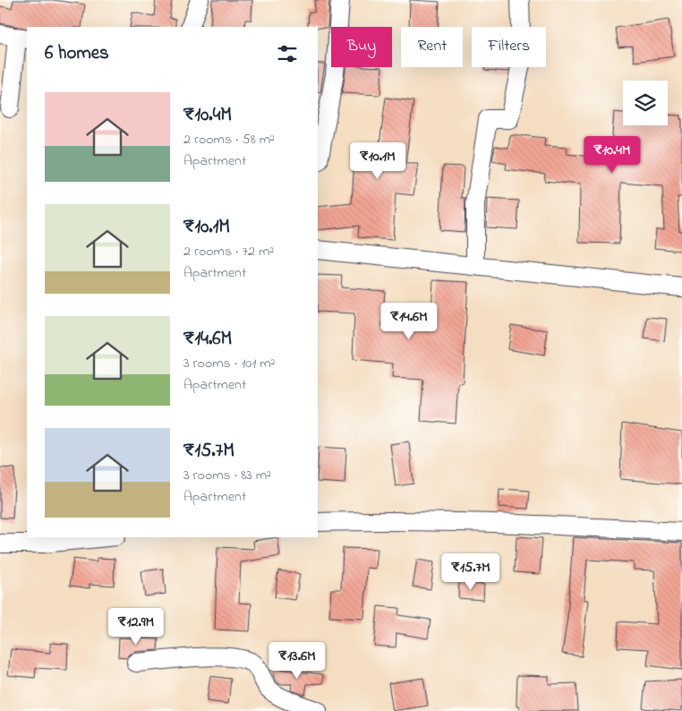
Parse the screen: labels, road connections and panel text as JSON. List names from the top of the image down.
{
  "page": {
    "chip": ["Buy", "Rent", "Filters"],
    "heading": "6 homes",
    "list": [
      {
        "name": "₹10.4M",
        "note": "2 rooms · 58 m² · Apartment"
      },
      {
        "name": "₹10.1M",
        "note": "2 rooms · 72 m² · Apartment"
      },
      {
        "name": "₹14.6M",
        "note": "3 rooms · 101 m² · Apartment"
      },
      {
        "name": "₹15.7M",
        "note": "3 rooms · 83 m² · Apartment"
      }
    ],
    "price": [
      "₹10.4M",
      "₹10.1M",
      "₹14.6M",
      "₹15.7M",
      "₹12.9M",
      "₹13.6M"
    ]
  }
}
